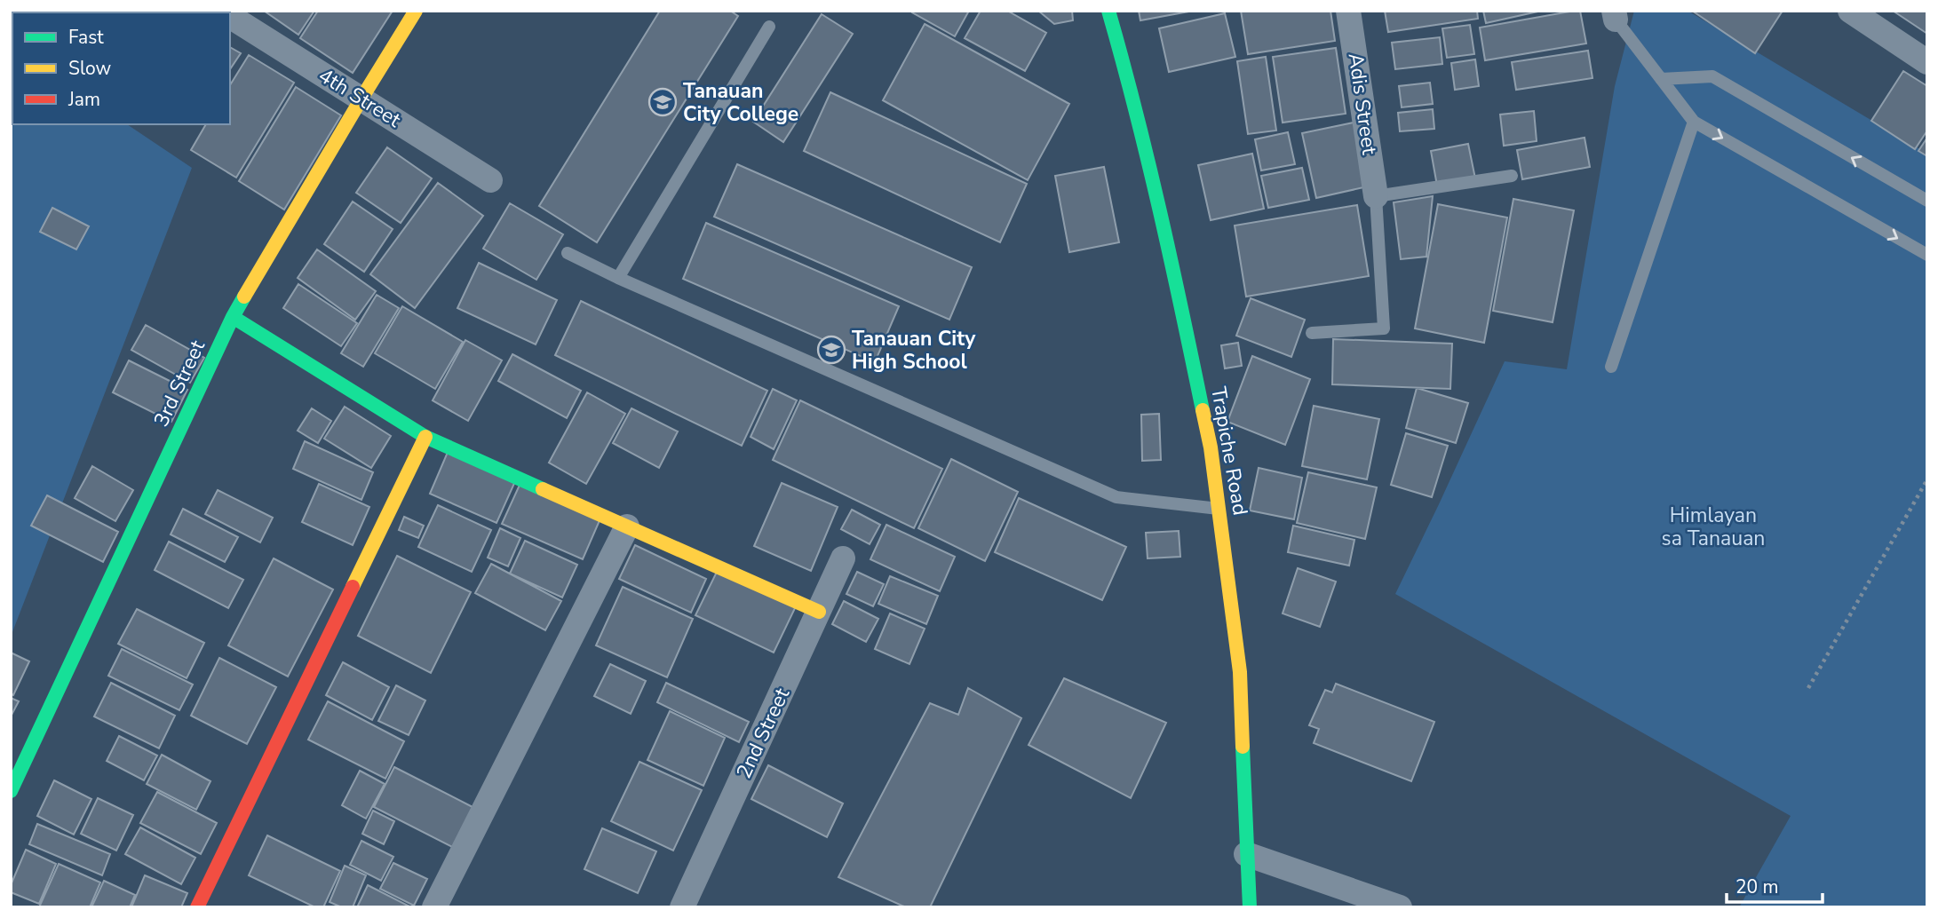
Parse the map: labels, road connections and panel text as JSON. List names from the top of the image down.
{
  "streets": {
    "street": [
      "4th Street",
      "Adis Street",
      "3rd Street",
      "Trapiche Road",
      "2nd Street"
    ]
  },
  "crossings": [
    ["4th Street", "3rd Street"]
  ],
  "parks": ["Himlayan sa Tanauan"],
  "places": {
    "school or university": ["Tanauan City College", "Tanauan City High School"]
  },
  "legend": ["Fast", "Slow", "Jam"],
  "scale_bar": "20 m"
}
